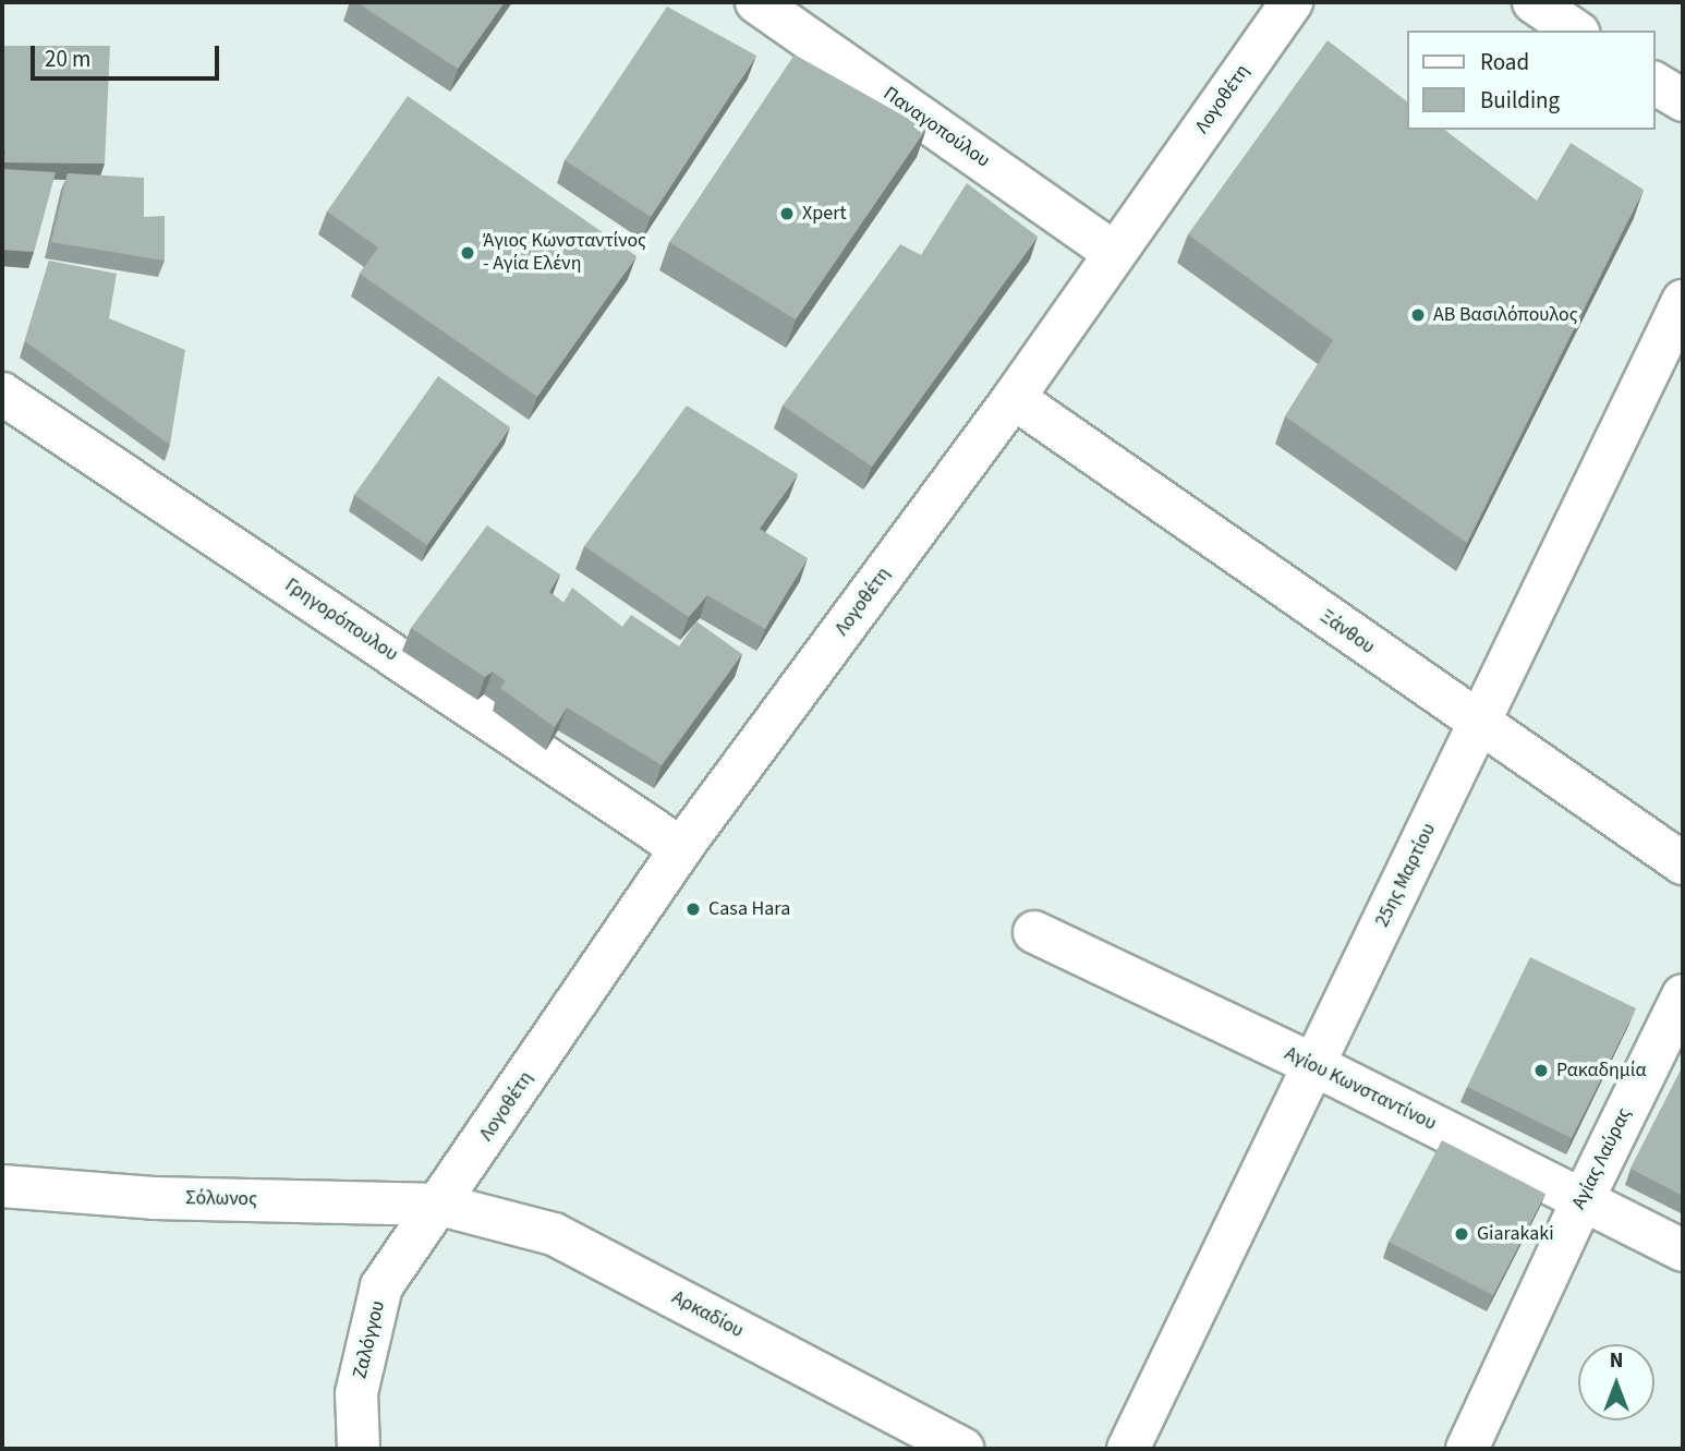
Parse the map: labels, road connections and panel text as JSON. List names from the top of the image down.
{
  "streets": {
    "street": [
      "Λογοθέτη",
      "Παναγοπούλου",
      "Γρηγορόπουλου",
      "Ξάνθου",
      "25ης Μαρτίου",
      "Αγίου Κωνσταντίνου",
      "Αγίας Λαύρας",
      "Σόλωνος",
      "Αρκαδίου",
      "Ζαλόγγου"
    ]
  },
  "crossings": [
    ["Λογοθέτη", "Παναγοπούλου"],
    ["Λογοθέτη", "Γρηγορόπουλου"],
    ["Λογοθέτη", "Ξάνθου"],
    ["Λογοθέτη", "Σόλωνος"],
    ["Λογοθέτη", "Αρκαδίου"],
    ["Λογοθέτη", "Ζαλόγγου"],
    ["Ξάνθου", "25ης Μαρτίου"],
    ["25ης Μαρτίου", "Αγίου Κωνσταντίνου"],
    ["Αγίου Κωνσταντίνου", "Αγίας Λαύρας"],
    ["Σόλωνος", "Αρκαδίου"],
    ["Σόλωνος", "Ζαλόγγου"],
    ["Αρκαδίου", "Ζαλόγγου"]
  ],
  "places": [
    "Xpert",
    "Άγιος Κωνσταντίνος - Αγία Ελένη",
    "ΑΒ Βασιλόπουλος",
    "Casa Hara",
    "Ρακαδημία",
    "Giarakaki"
  ],
  "legend": ["Road", "Building"],
  "scale_bar": "20 m",
  "north": "top"
}
